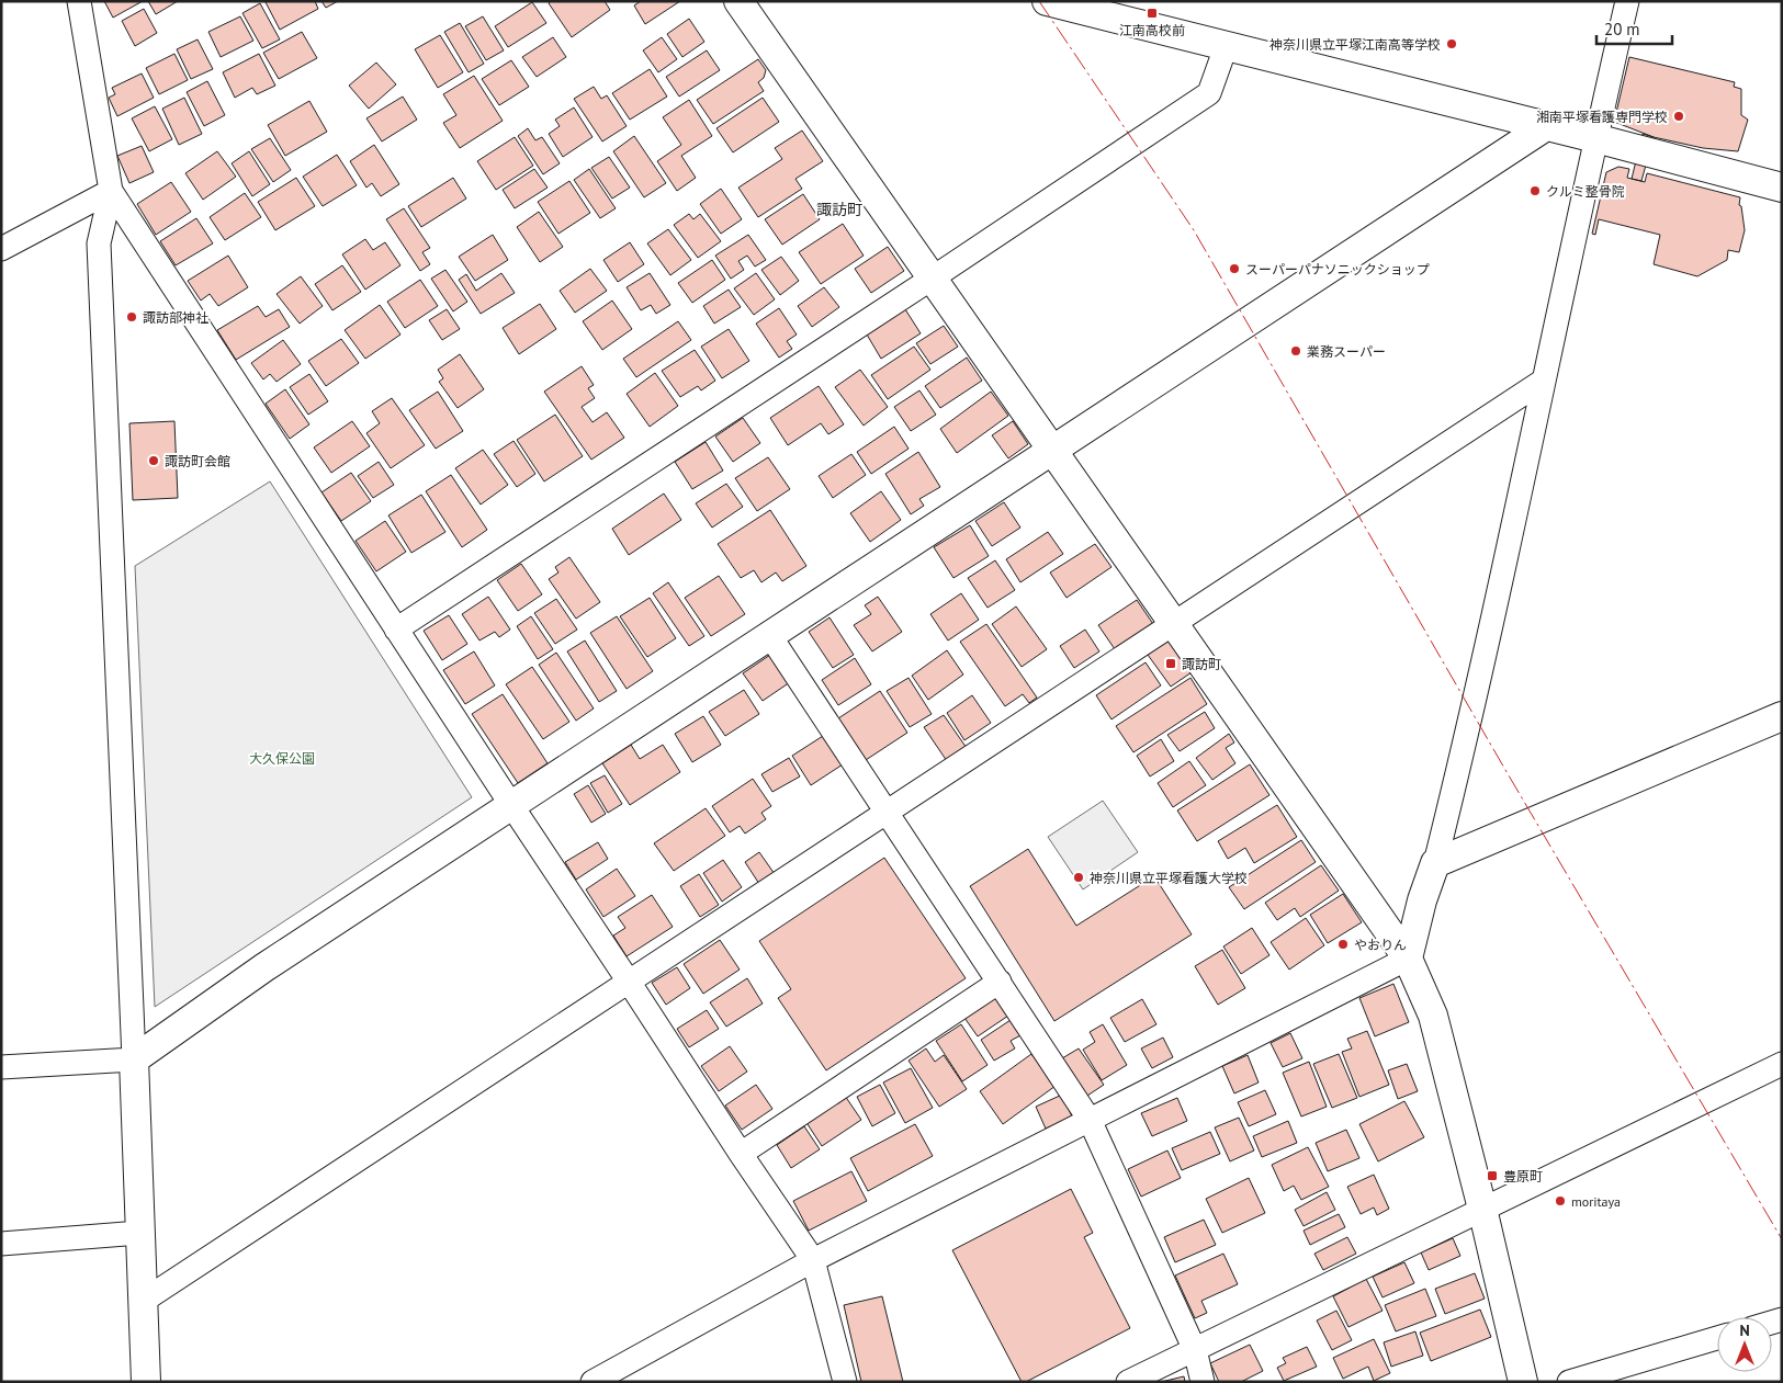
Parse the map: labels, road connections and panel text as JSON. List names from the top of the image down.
{
  "districts": ["諏訪町"],
  "parks": ["大久保公園"],
  "places": {
    "transit": ["江南高校前", "諏訪町", "豊原町"],
    "other": [
      "神奈川県立平塚江南高等学校",
      "湘南平塚看護専門学校",
      "クルミ整骨院",
      "スーパーパナソニックショップ",
      "諏訪部神社",
      "業務スーパー",
      "諏訪町会館",
      "神奈川県立平塚看護大学校",
      "やおりん",
      "moritaya"
    ]
  },
  "scale_bar": "20 m",
  "north": "top"
}
